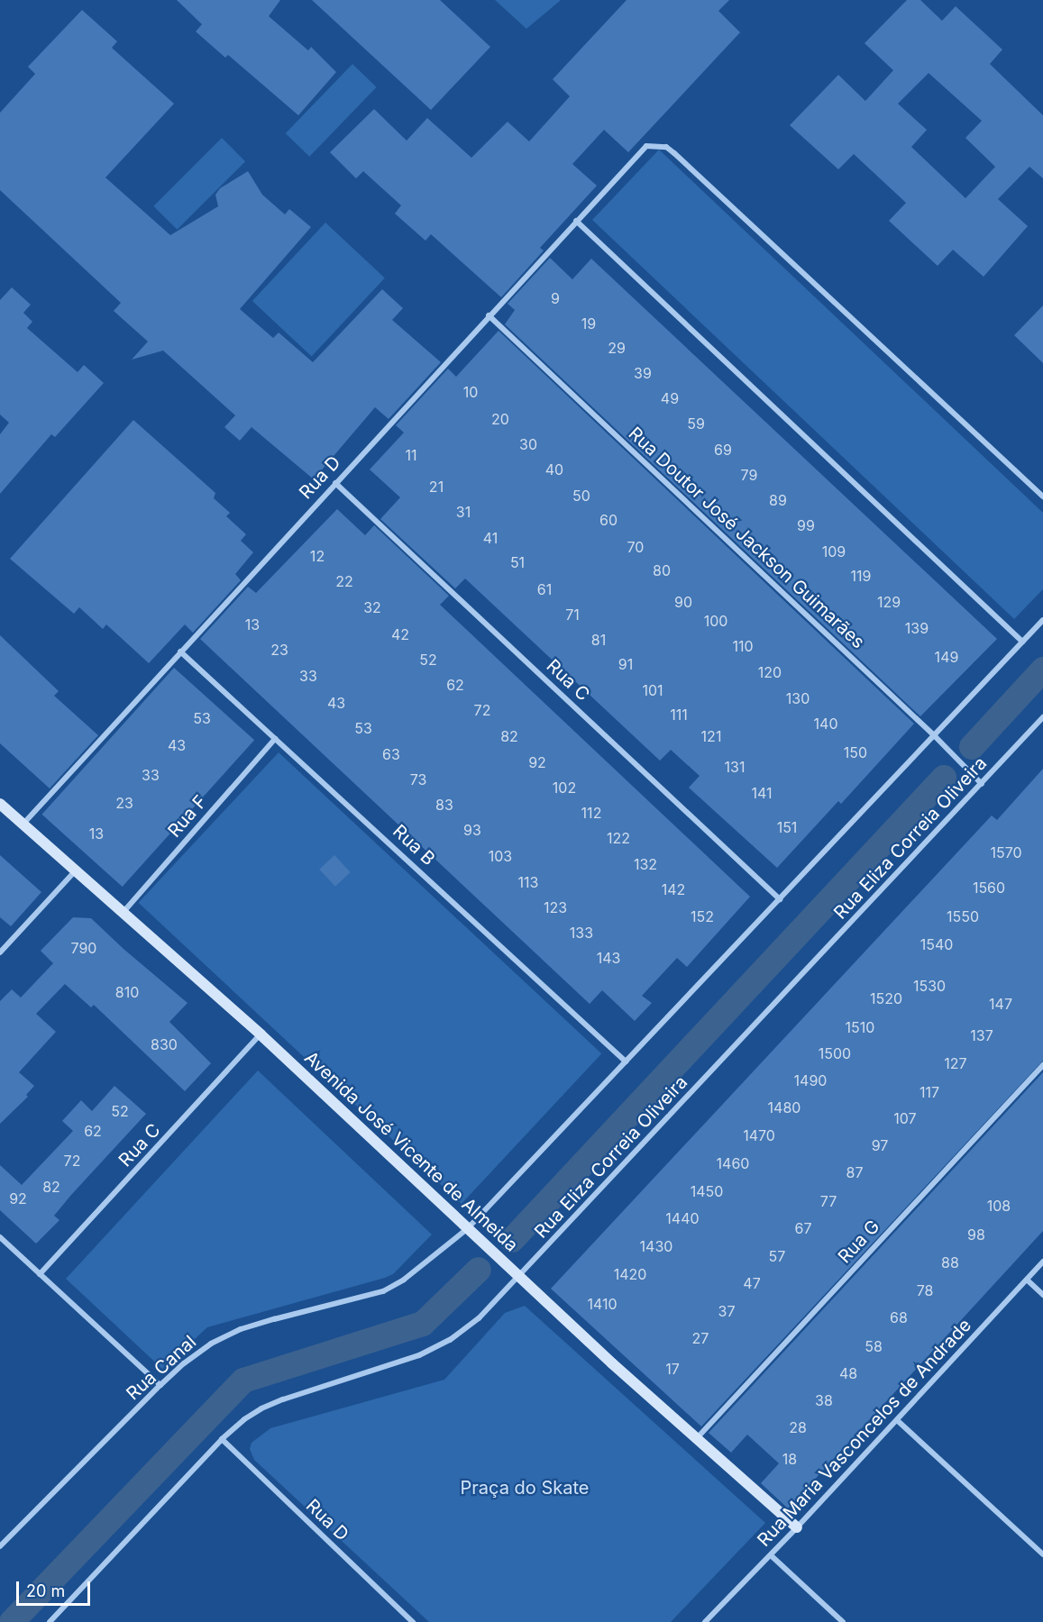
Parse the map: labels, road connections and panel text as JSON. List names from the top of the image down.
{
  "streets": {
    "street": [
      "Rua D",
      "Rua Doutor José Jackson Guimarães",
      "Rua C",
      "Rua F",
      "Rua Eliza Correia Oliveira",
      "Rua B",
      "Avenida José Vicente de Almeida",
      "Rua G",
      "Rua Canal",
      "Rua Maria Vasconcelos de Andrade"
    ]
  },
  "crossings": [
    ["Rua D", "Rua Doutor José Jackson Guimarães"],
    ["Rua D", "Rua C"],
    ["Rua D", "Rua Eliza Correia Oliveira"],
    ["Rua D", "Rua B"],
    ["Rua D", "Avenida José Vicente de Almeida"],
    ["Rua Doutor José Jackson Guimarães", "Rua Eliza Correia Oliveira"],
    ["Rua C", "Avenida José Vicente de Almeida"],
    ["Rua F", "Rua B"],
    ["Rua F", "Avenida José Vicente de Almeida"],
    ["Rua Eliza Correia Oliveira", "Avenida José Vicente de Almeida"],
    ["Avenida José Vicente de Almeida", "Rua G"],
    ["Avenida José Vicente de Almeida", "Rua Canal"],
    ["Avenida José Vicente de Almeida", "Rua Maria Vasconcelos de Andrade"]
  ],
  "parks": ["Praça do Skate"],
  "house_numbers": [
    "9",
    "19",
    "29",
    "39",
    "10",
    "49",
    "20",
    "59",
    "30",
    "69",
    "11",
    "40",
    "79",
    "21",
    "50",
    "89",
    "31",
    "60",
    "99",
    "41",
    "70",
    "109",
    "12",
    "51",
    "80",
    "119",
    "22",
    "61",
    "90",
    "129",
    "32",
    "71",
    "100",
    "13",
    "139",
    "42",
    "81",
    "110",
    "23",
    "149",
    "52",
    "91",
    "120",
    "33",
    "62",
    "101",
    "130",
    "43",
    "72",
    "111",
    "53",
    "140",
    "53",
    "82",
    "121",
    "43",
    "150",
    "63",
    "92",
    "131",
    "33",
    "73",
    "102",
    "141",
    "23",
    "83",
    "112",
    "151",
    "93",
    "13",
    "122",
    "1570",
    "103",
    "132",
    "113",
    "1560",
    "142",
    "123",
    "152",
    "1550",
    "133",
    "1540",
    "790",
    "143",
    "1530",
    "810",
    "1520",
    "147",
    "1510",
    "137",
    "830",
    "1500",
    "127",
    "1490",
    "117",
    "1480",
    "52",
    "107",
    "62",
    "1470",
    "97",
    "72",
    "1460",
    "87",
    "82",
    "1450",
    "92",
    "77",
    "108",
    "1440",
    "67",
    "98",
    "1430",
    "57",
    "88",
    "1420",
    "47",
    "78",
    "1410",
    "37",
    "68",
    "27",
    "58",
    "17",
    "48",
    "38",
    "28",
    "18"
  ],
  "scale_bar": "20 m"
}
